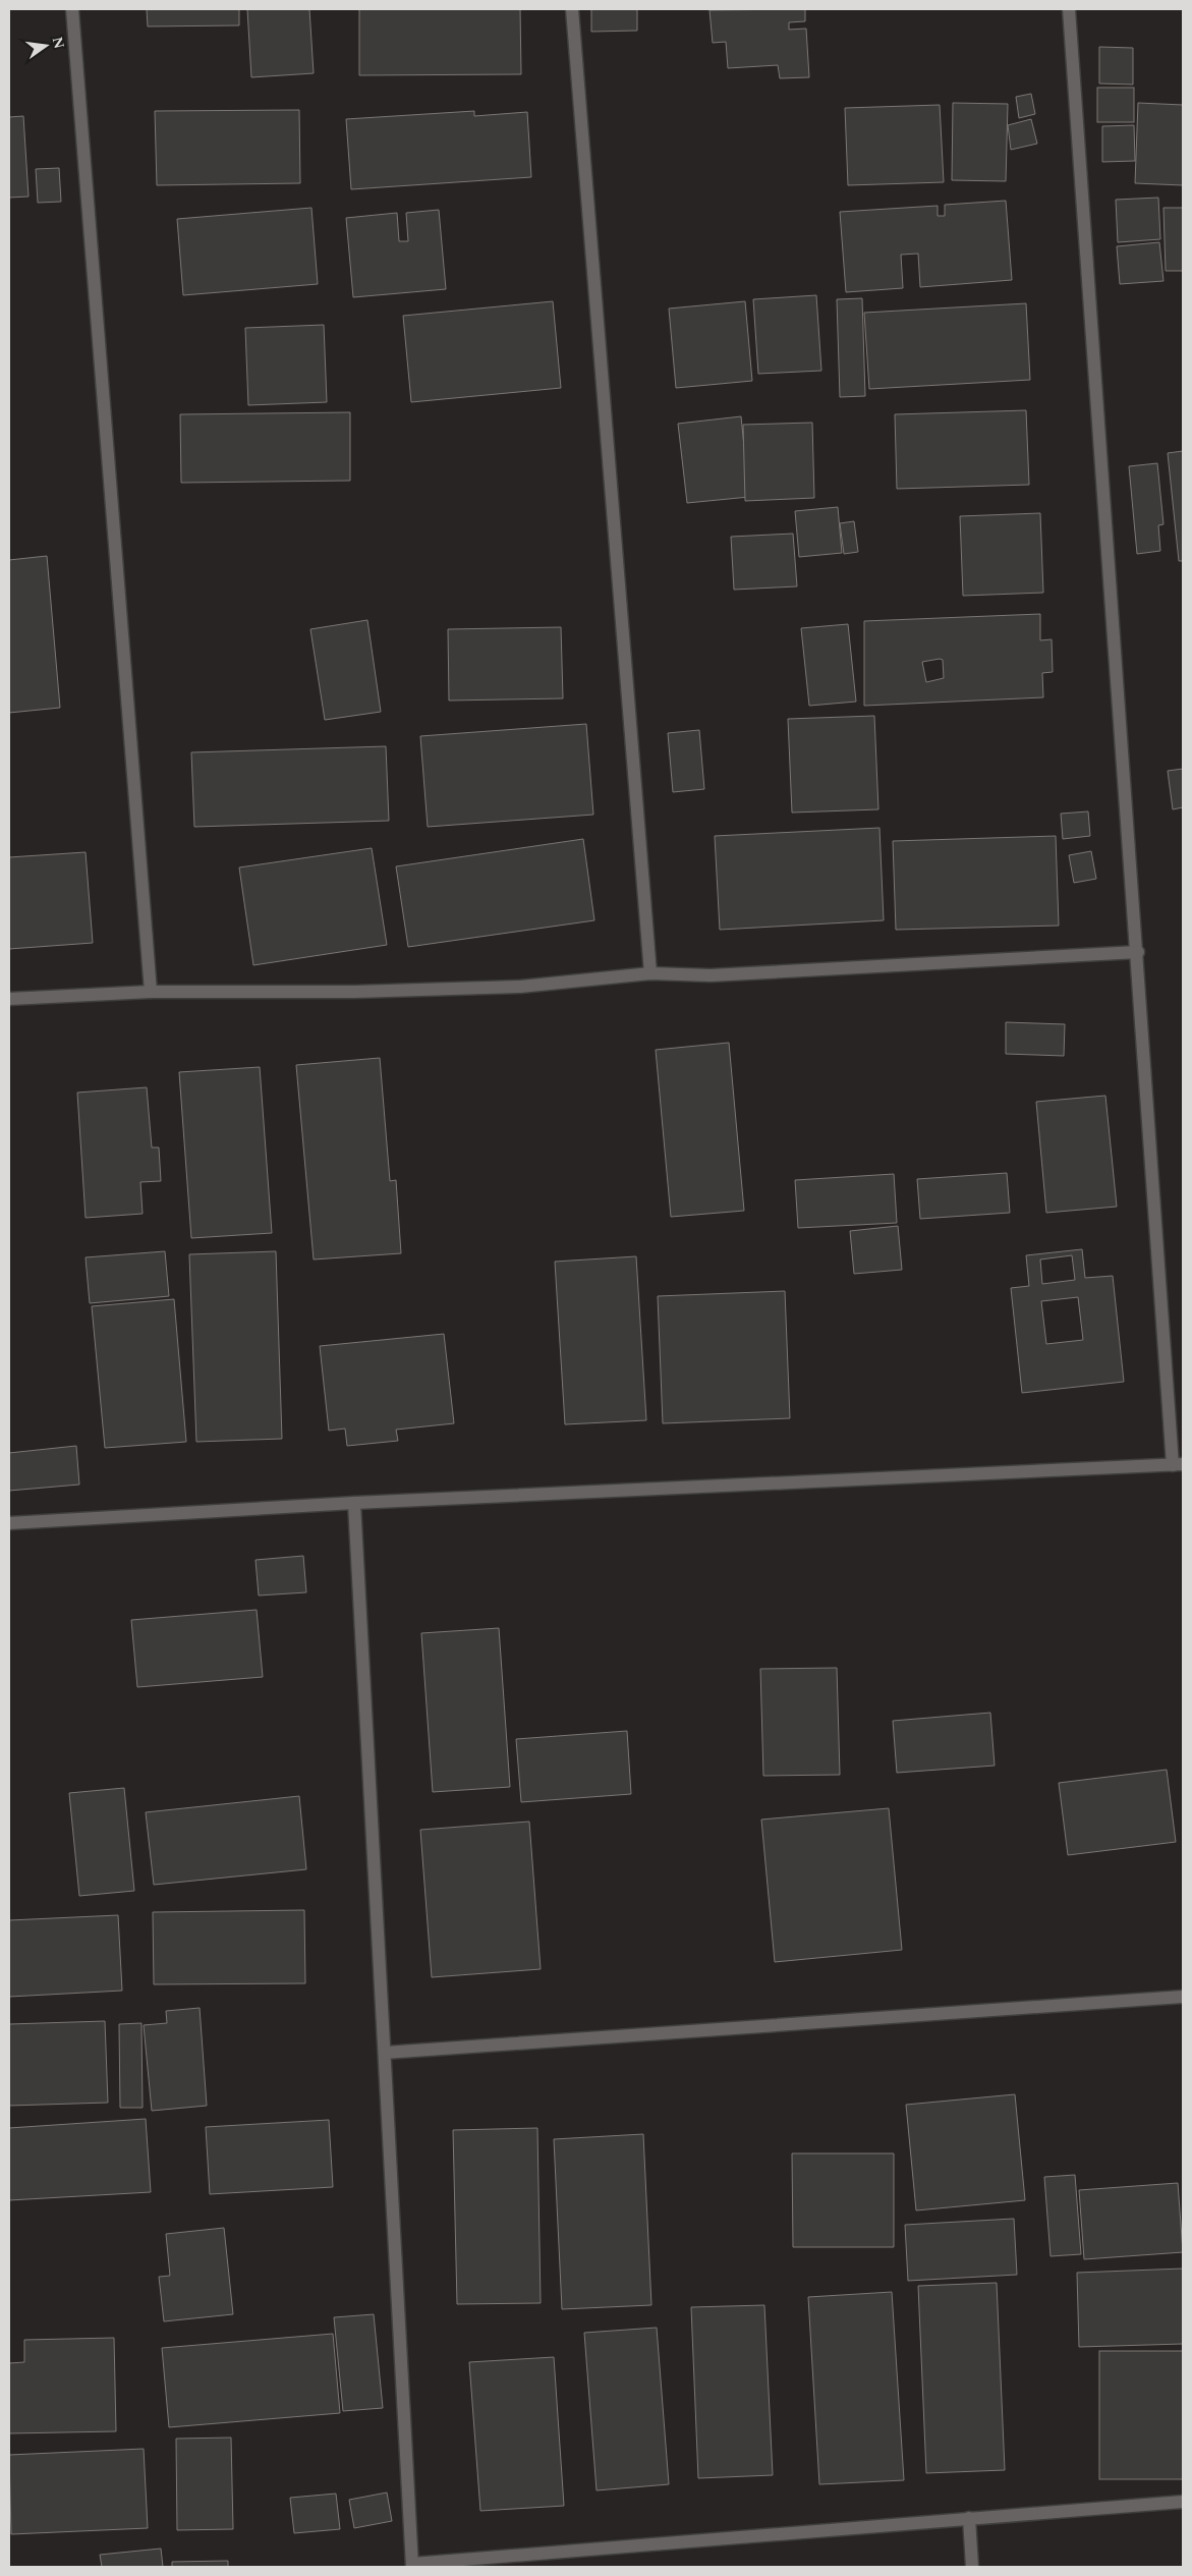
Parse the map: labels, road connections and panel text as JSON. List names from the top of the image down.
{
  "north": "right"
}
